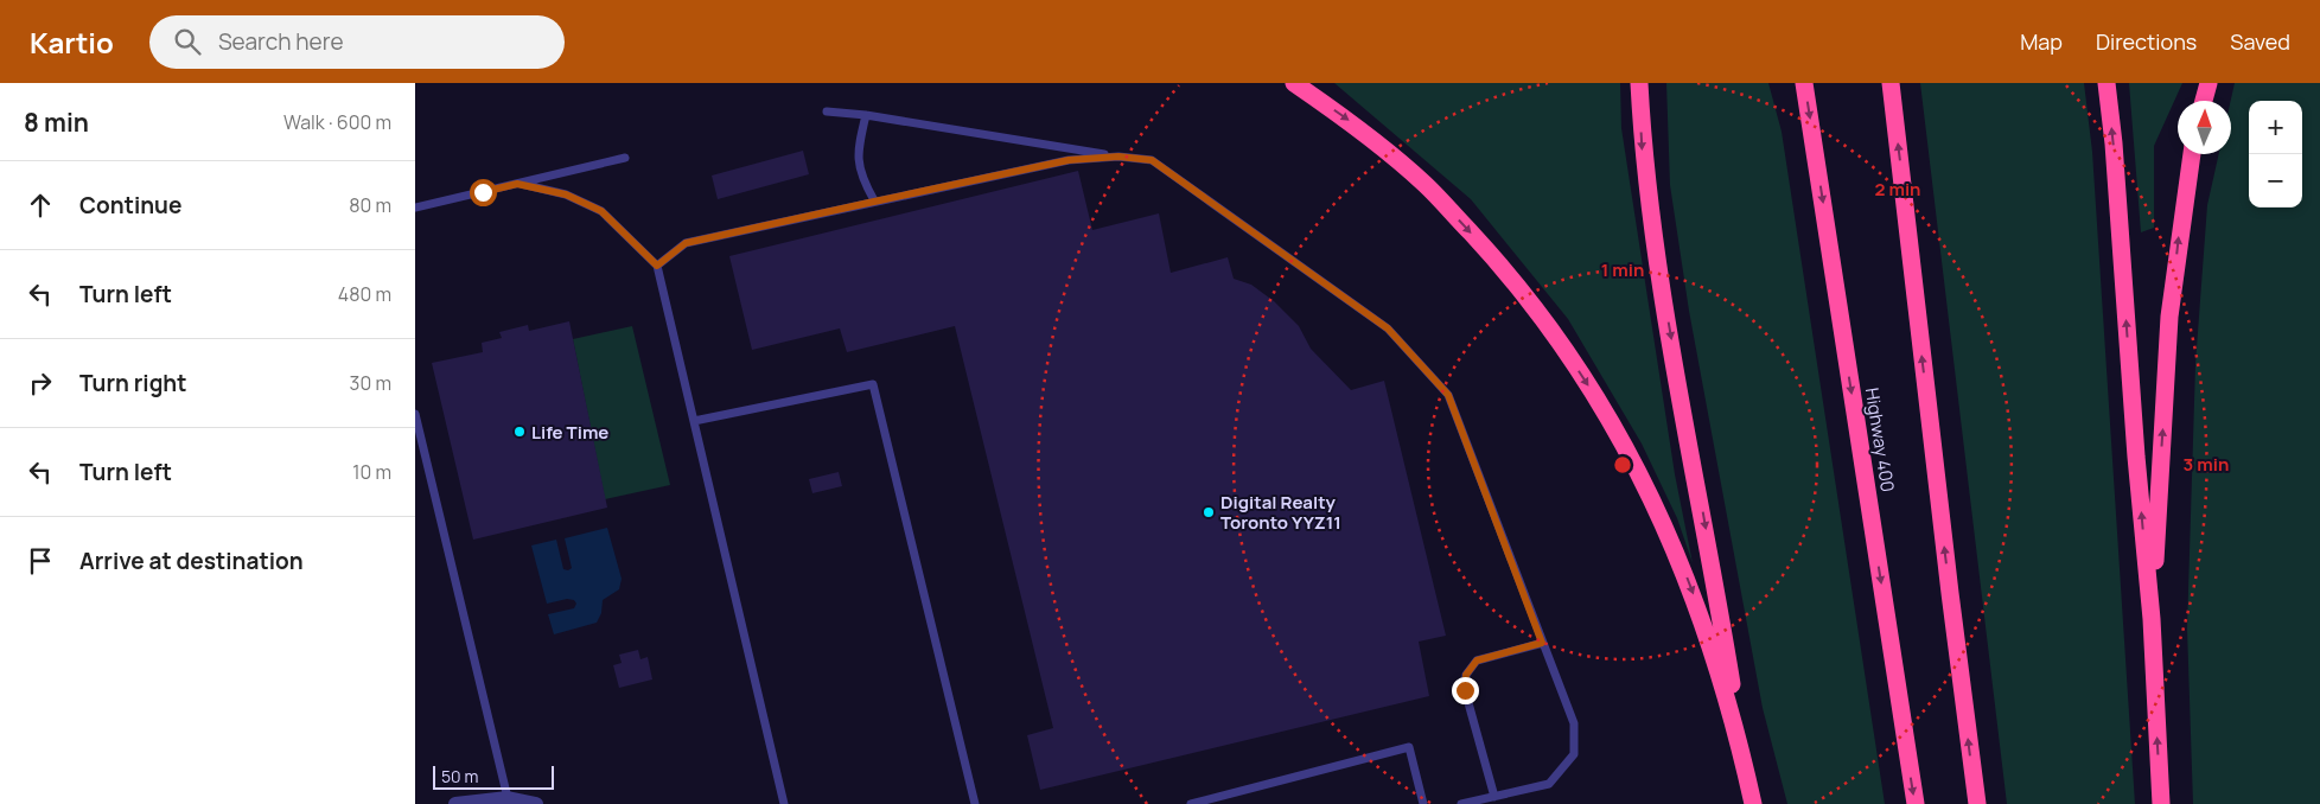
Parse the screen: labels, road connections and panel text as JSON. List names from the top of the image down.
{
  "streets": {
    "highway": ["Highway 400"]
  },
  "places": ["Life Time", "Digital Realty Toronto YYZ11"],
  "scale_bar": "50 m",
  "north": "top",
  "page": {
    "header": "Kartio",
    "search": "Search here",
    "nav": ["Map", "Directions", "Saved"],
    "heading": ["8 min", "Walk · 600 m"],
    "map_buttons": ["+", "−"],
    "list": [
      ["Continue", "80 m"],
      ["Turn left", "480 m"],
      ["Turn right", "30 m"],
      ["Turn left", "10 m"],
      "Arrive at destination"
    ],
    "scale": "50 m"
  },
  "rings": ["2 min", "1 min", "3 min"]
}
